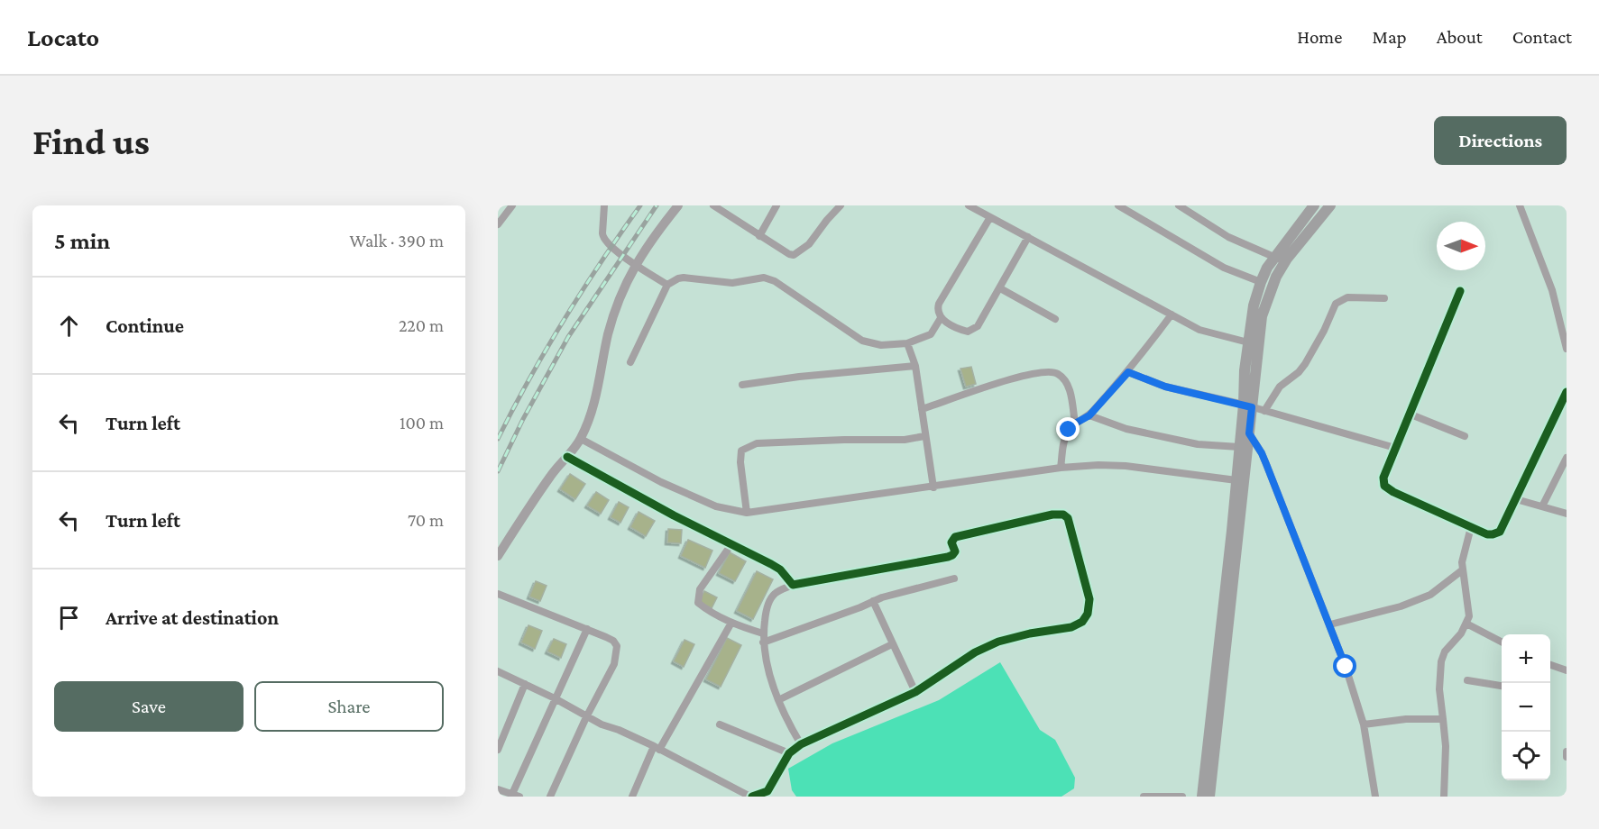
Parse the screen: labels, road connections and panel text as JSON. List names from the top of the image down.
{
  "north": "right",
  "page": {
    "header": "Locato",
    "nav": [
      "Home",
      "Map",
      "About",
      "Contact"
    ],
    "buttons": [
      "Directions",
      ["Save", "Share"]
    ],
    "title": "Find us",
    "heading": ["5 min", "Walk · 390 m"],
    "list": [
      ["Continue", "220 m"],
      ["Turn left", "100 m"],
      ["Turn left", "70 m"],
      "Arrive at destination"
    ],
    "map_buttons": ["+", "−"]
  }
}
